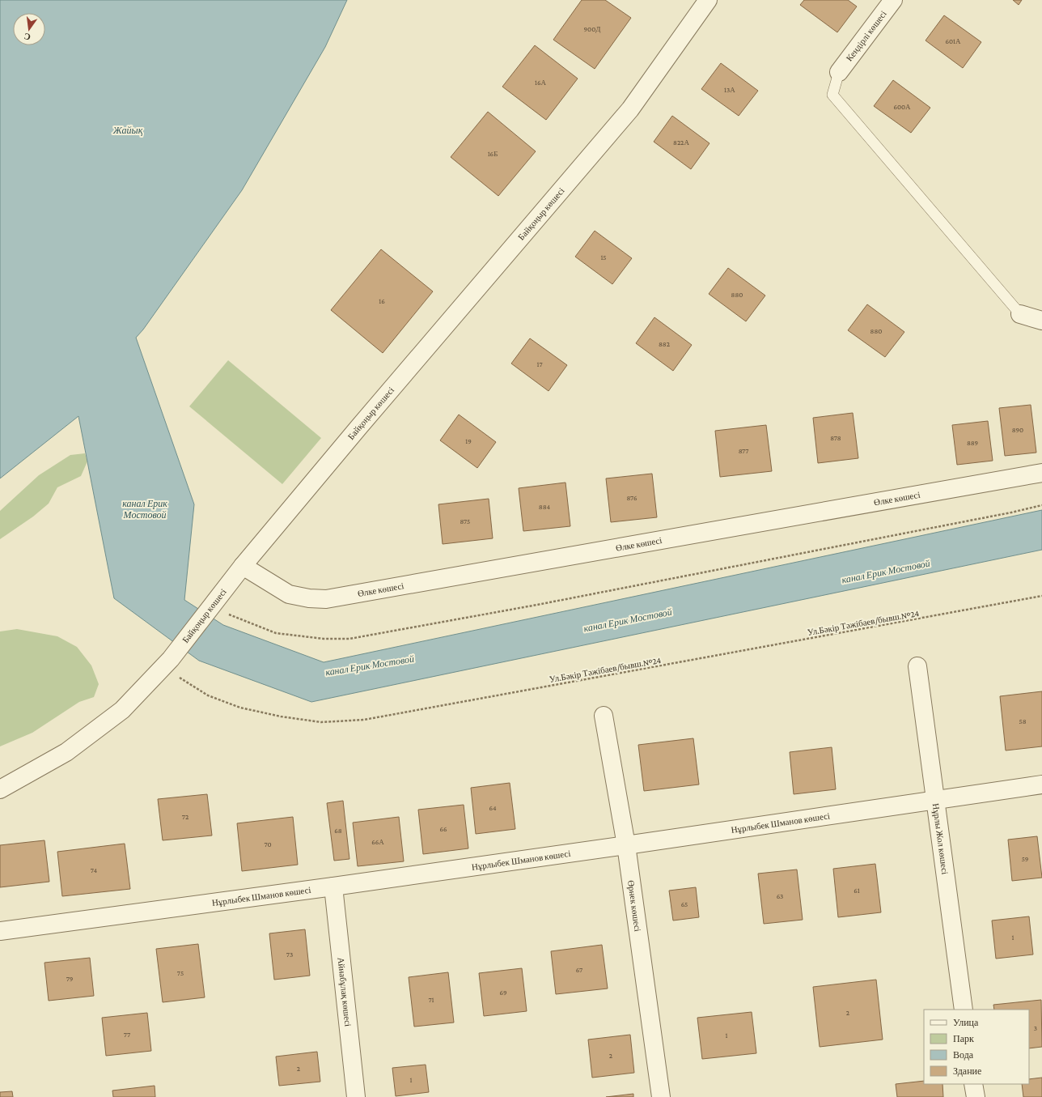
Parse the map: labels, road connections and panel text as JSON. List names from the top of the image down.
{
  "streets": {
    "street": [
      "Кендірлі көшесі",
      "Байқоңыр көшесi",
      "Өлке көшесі",
      "Нұрлыбек Шманов көшесі",
      "Нұрлы Жол көшесі",
      "Өрнек көшесі",
      "Айнабұлақ көшесі"
    ],
    "path": ["Ул.Бәкір Тәжібаев/бывш.№24"]
  },
  "crossings": [
    ["Байқоңыр көшесi", "Өлке көшесі"],
    ["Нұрлыбек Шманов көшесі", "Нұрлы Жол көшесі"],
    ["Нұрлыбек Шманов көшесі", "Өрнек көшесі"],
    ["Нұрлыбек Шманов көшесі", "Айнабұлақ көшесі"]
  ],
  "water": ["Жайық", "канал Ерик Мостовой"],
  "house_numbers": [
    "900Д",
    "601А",
    "16А",
    "13А",
    "600А",
    "822А",
    "16Б",
    "15",
    "880",
    "16",
    "880",
    "882",
    "17",
    "890",
    "878",
    "19",
    "889",
    "877",
    "876",
    "884",
    "875",
    "58",
    "64",
    "72",
    "66",
    "68",
    "66А",
    "70",
    "59",
    "74",
    "61",
    "63",
    "65",
    "1",
    "73",
    "67",
    "75",
    "79",
    "69",
    "71",
    "2",
    "3",
    "77",
    "1",
    "2",
    "2",
    "1"
  ],
  "legend": [
    "Улица",
    "Парк",
    "Вода",
    "Здание"
  ],
  "north": "bottom"
}
